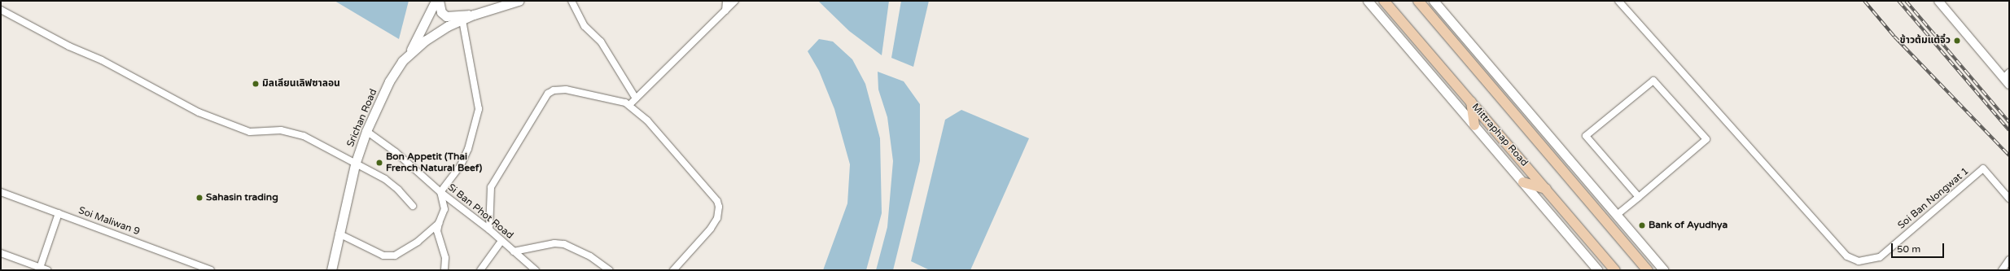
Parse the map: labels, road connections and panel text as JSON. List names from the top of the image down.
{
  "streets": {
    "main road": ["Srichan Road", "Mittraphap Road"],
    "street": ["Soi Ban Nongwat 1", "Si Ban Phot Road", "Soi Maliwan 9"]
  },
  "crossings": [
    ["Srichan Road", "Si Ban Phot Road"]
  ],
  "places": [
    "ข้าวต้มแต้จิ๋ว",
    "มิลเลียนเลิฟซาลอน",
    "Bon Appetit (Thai French Natural Beef)",
    "Sahasin trading",
    "Bank of Ayudhya"
  ],
  "scale_bar": "50 m"
}
